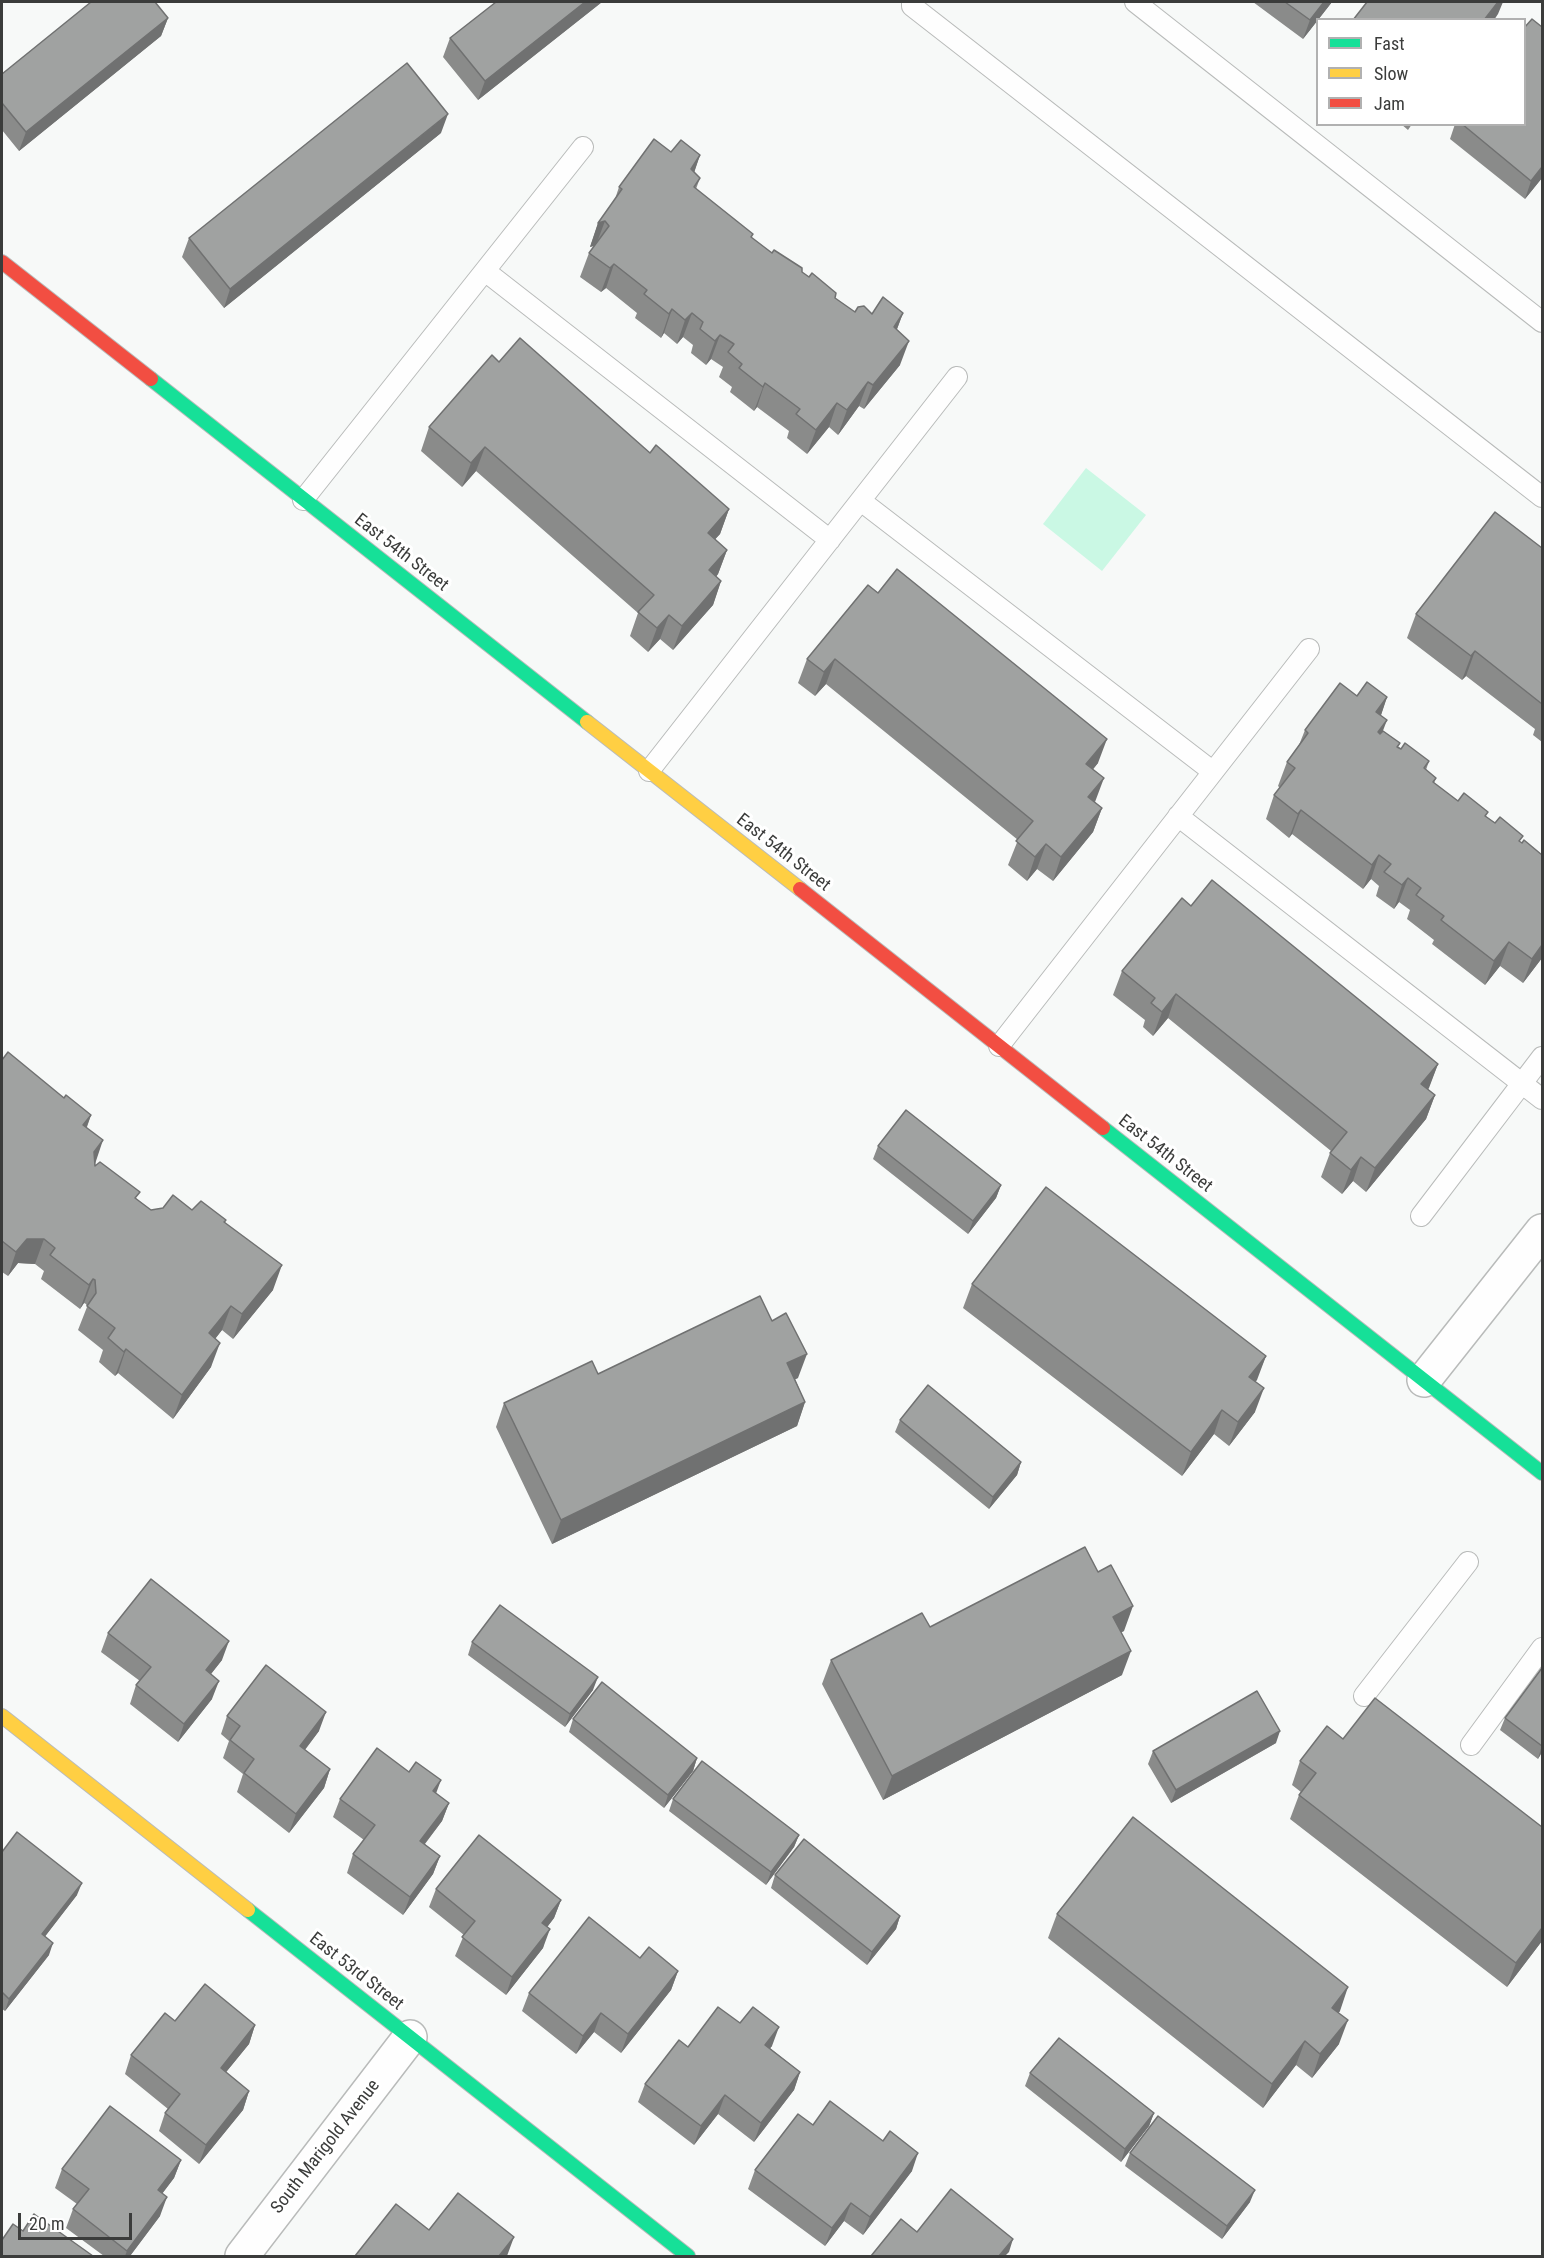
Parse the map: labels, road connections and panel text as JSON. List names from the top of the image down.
{
  "streets": {
    "street": ["East 54th Street", "East 53rd Street", "South Marigold Avenue"]
  },
  "crossings": [
    ["East 53rd Street", "South Marigold Avenue"]
  ],
  "legend": ["Fast", "Slow", "Jam"],
  "scale_bar": "20 m"
}
